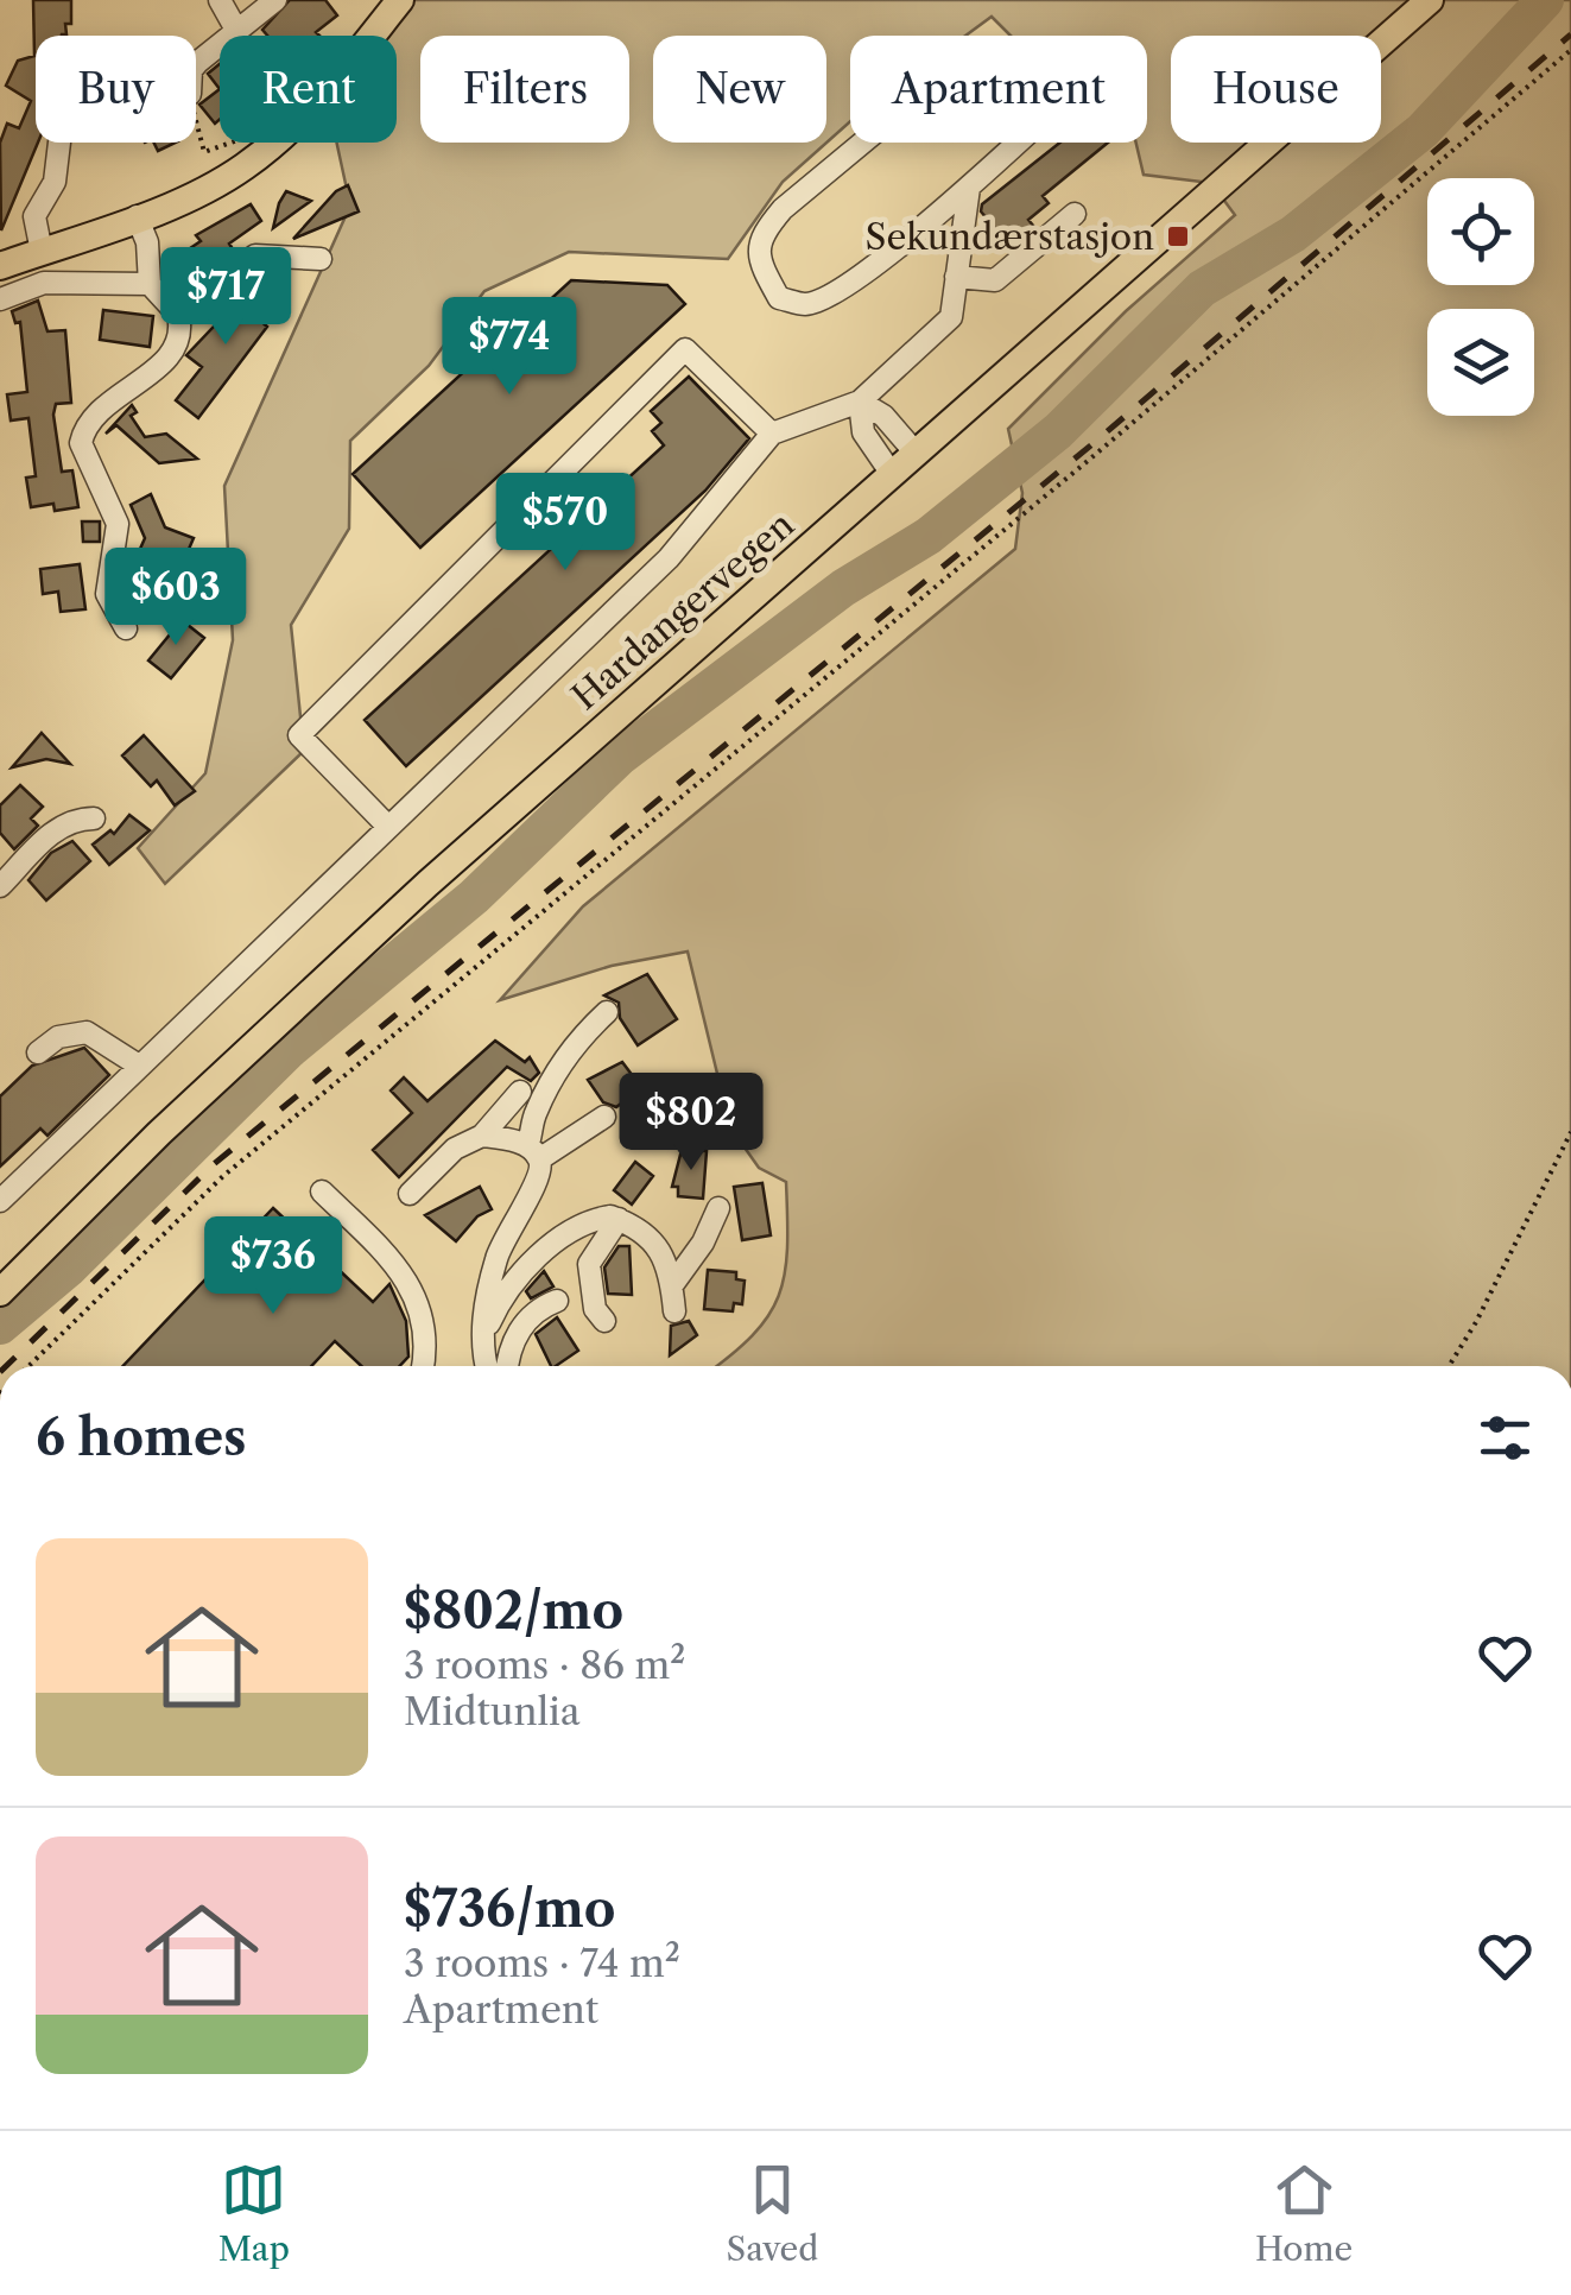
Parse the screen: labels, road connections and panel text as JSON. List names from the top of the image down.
{
  "streets": {
    "main road": ["Hardangervegen"]
  },
  "places": {
    "transit": ["Sekundærstasjon"]
  },
  "page": {
    "chip": [
      "Buy",
      "Rent",
      "Filters",
      "New",
      "Apartment",
      "House"
    ],
    "price": [
      "$717",
      "$774",
      "$570",
      "$603",
      "$802",
      "$736"
    ],
    "heading": "6 homes",
    "list": [
      {
        "name": "$802/mo",
        "note": "3 rooms · 86 m² · Midtunlia"
      },
      {
        "name": "$736/mo",
        "note": "3 rooms · 74 m² · Apartment"
      }
    ],
    "tabs": ["Map", "Saved", "Home"]
  }
}
